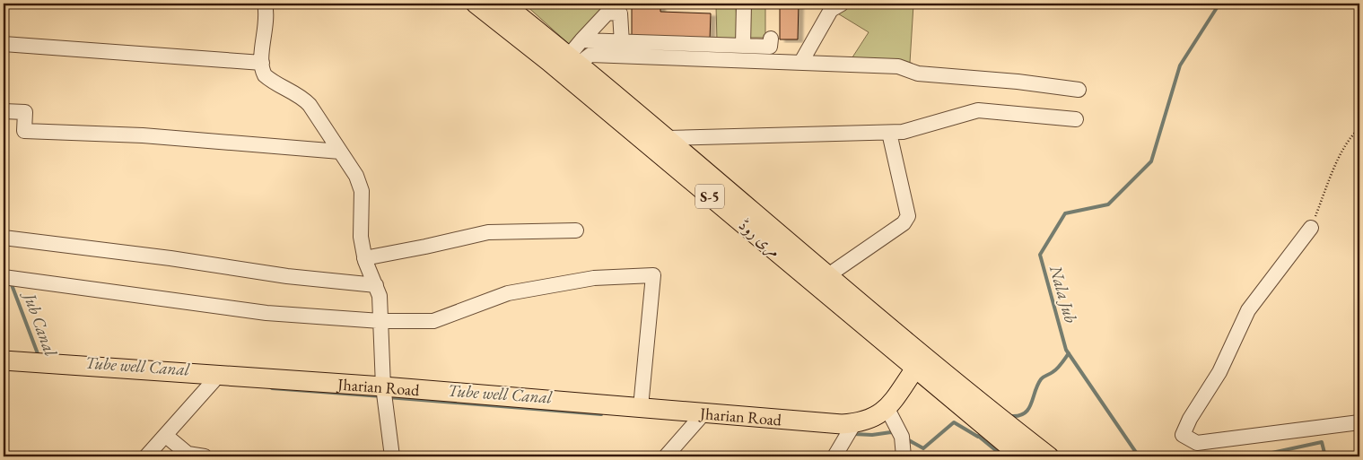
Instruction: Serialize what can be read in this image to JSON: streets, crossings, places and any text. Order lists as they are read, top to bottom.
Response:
{
  "streets": {
    "main road": ["S-5", "مری روڈ", "Jharian Road"]
  },
  "crossings": [
    ["مری روڈ", "Jharian Road"]
  ],
  "water": ["Nala Jub", "Jub Canal", "Tube well Canal"]
}
